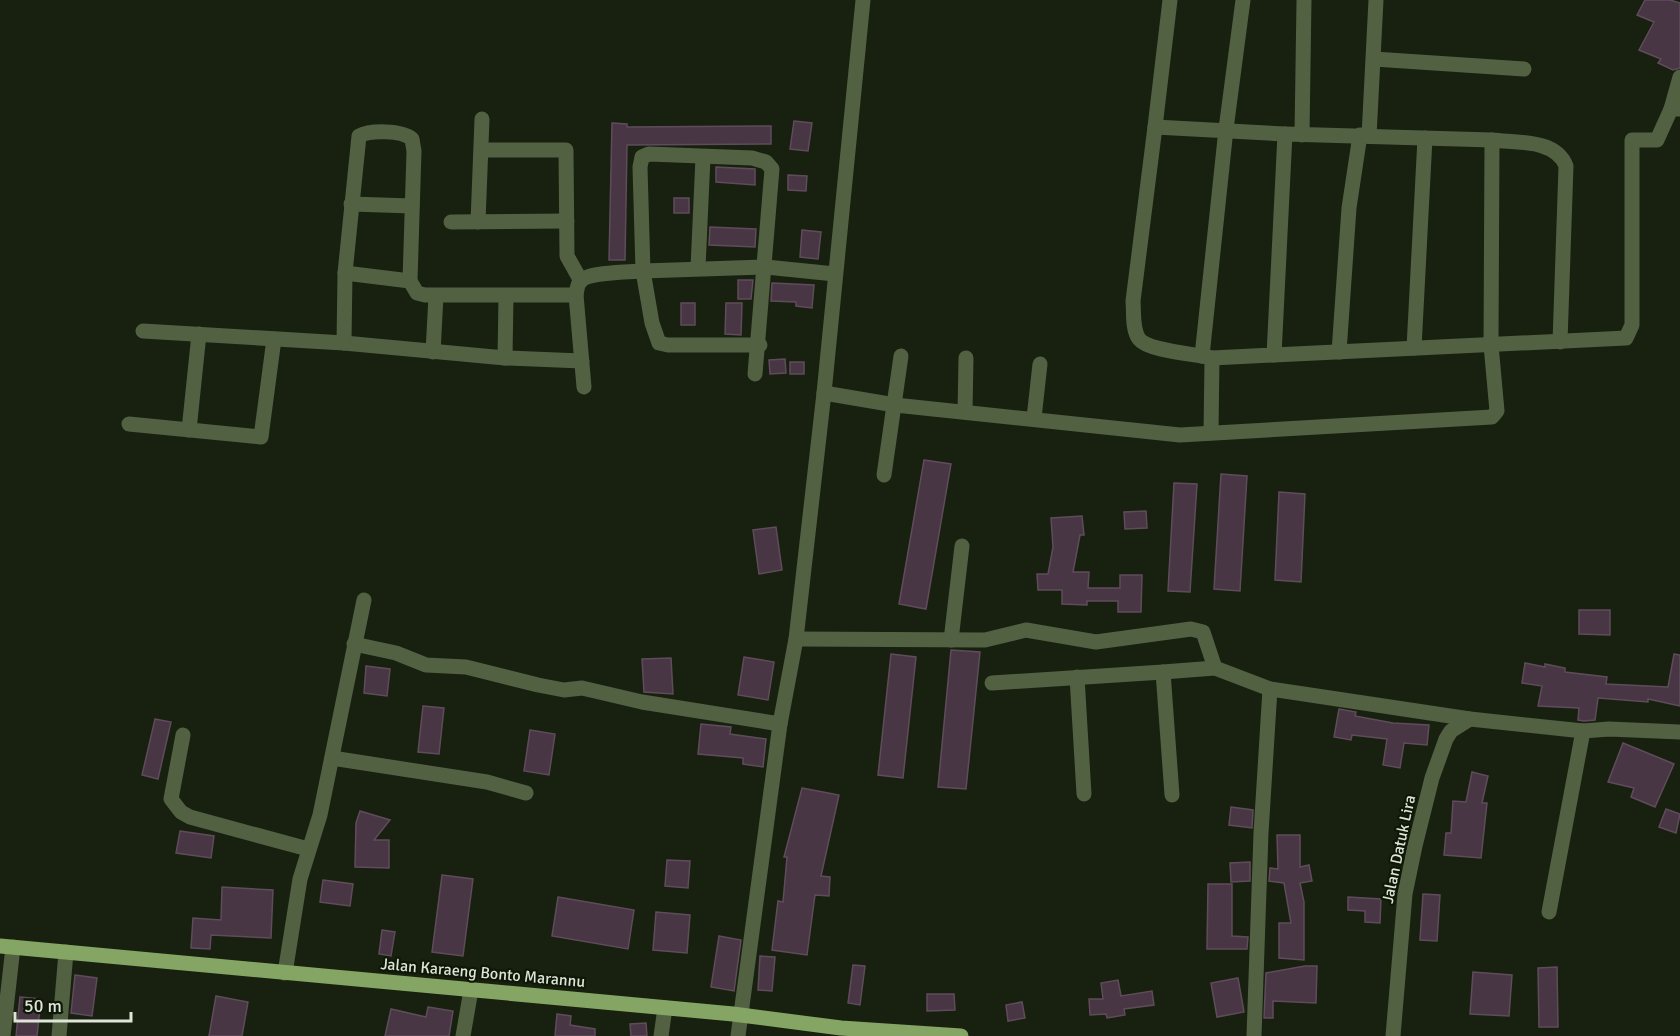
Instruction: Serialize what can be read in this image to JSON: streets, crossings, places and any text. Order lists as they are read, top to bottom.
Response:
{
  "streets": {
    "main road": ["Jalan Karaeng Bonto Marannu"],
    "street": ["Jalan Datuk Lira"]
  },
  "scale_bar": "50 m"
}
